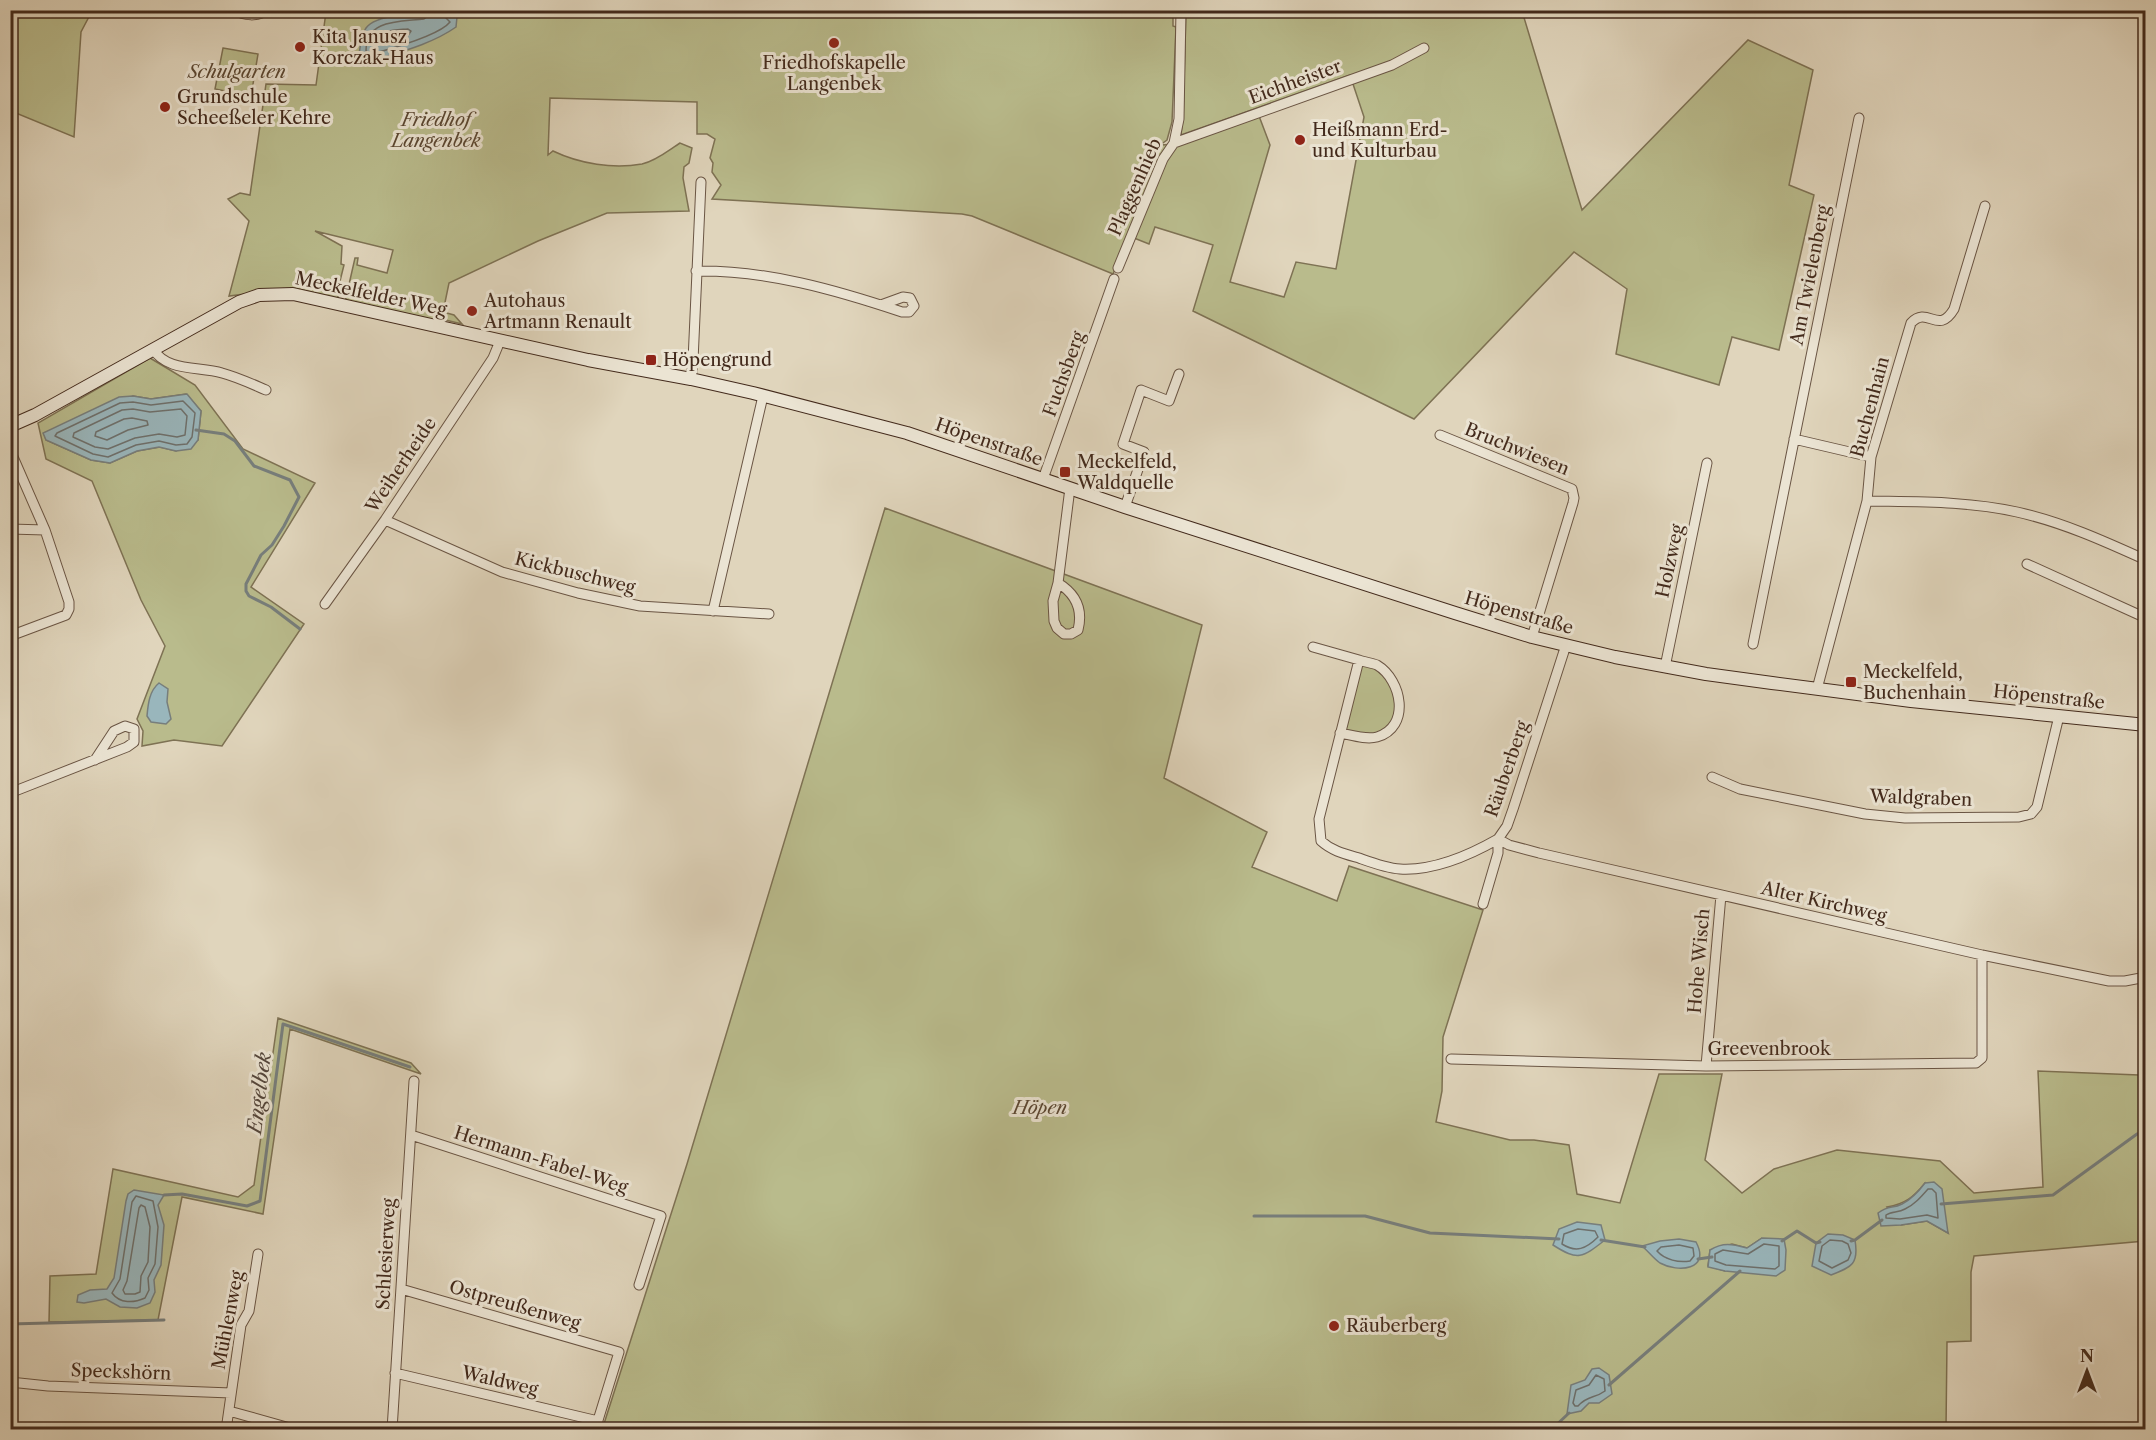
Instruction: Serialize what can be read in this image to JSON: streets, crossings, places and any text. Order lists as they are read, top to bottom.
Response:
{
  "streets": {
    "main road": ["Meckelfelder Weg", "Höpenstraße"],
    "street": [
      "Eichheister",
      "Plaggenhieb",
      "Am Twielenberg",
      "Fuchsberg",
      "Buchenhain",
      "Bruchwiesen",
      "Weiherheide",
      "Holzweg",
      "Kickbuschweg",
      "Räuberberg",
      "Waldgraben",
      "Alter Kirchweg",
      "Hohe Wisch",
      "Greevenbrook",
      "Hermann-Fabel-Weg",
      "Schlesierweg",
      "Ostpreußenweg",
      "Mühlenweg",
      "Speckshörn",
      "Waldweg"
    ]
  },
  "crossings": [
    ["Eichheister", "Plaggenhieb"],
    ["Meckelfelder Weg", "Höpenstraße"],
    ["Meckelfelder Weg", "Weiherheide"],
    ["Fuchsberg", "Höpenstraße"],
    ["Buchenhain", "Höpenstraße"],
    ["Höpenstraße", "Bruchwiesen"],
    ["Höpenstraße", "Holzweg"],
    ["Höpenstraße", "Räuberberg"],
    ["Höpenstraße", "Waldgraben"],
    ["Weiherheide", "Kickbuschweg"],
    ["Räuberberg", "Alter Kirchweg"],
    ["Alter Kirchweg", "Hohe Wisch"],
    ["Alter Kirchweg", "Greevenbrook"],
    ["Hohe Wisch", "Greevenbrook"],
    ["Hermann-Fabel-Weg", "Schlesierweg"],
    ["Schlesierweg", "Ostpreußenweg"],
    ["Schlesierweg", "Waldweg"],
    ["Ostpreußenweg", "Waldweg"],
    ["Mühlenweg", "Speckshörn"]
  ],
  "water": ["Engelbek"],
  "parks": ["Schulgarten", "Friedhof Langenbek", "Höpen"],
  "places": {
    "other": [
      "Friedhofskapelle Langenbek",
      "Kita Janusz Korczak-Haus",
      "Grundschule Scheeßeler Kehre",
      "Heißmann Erd- und Kulturbau",
      "Autohaus Artmann Renault",
      "Räuberberg"
    ],
    "transit": ["Höpengrund", "Meckelfeld, Waldquelle", "Meckelfeld, Buchenhain"]
  },
  "north": "top"
}
